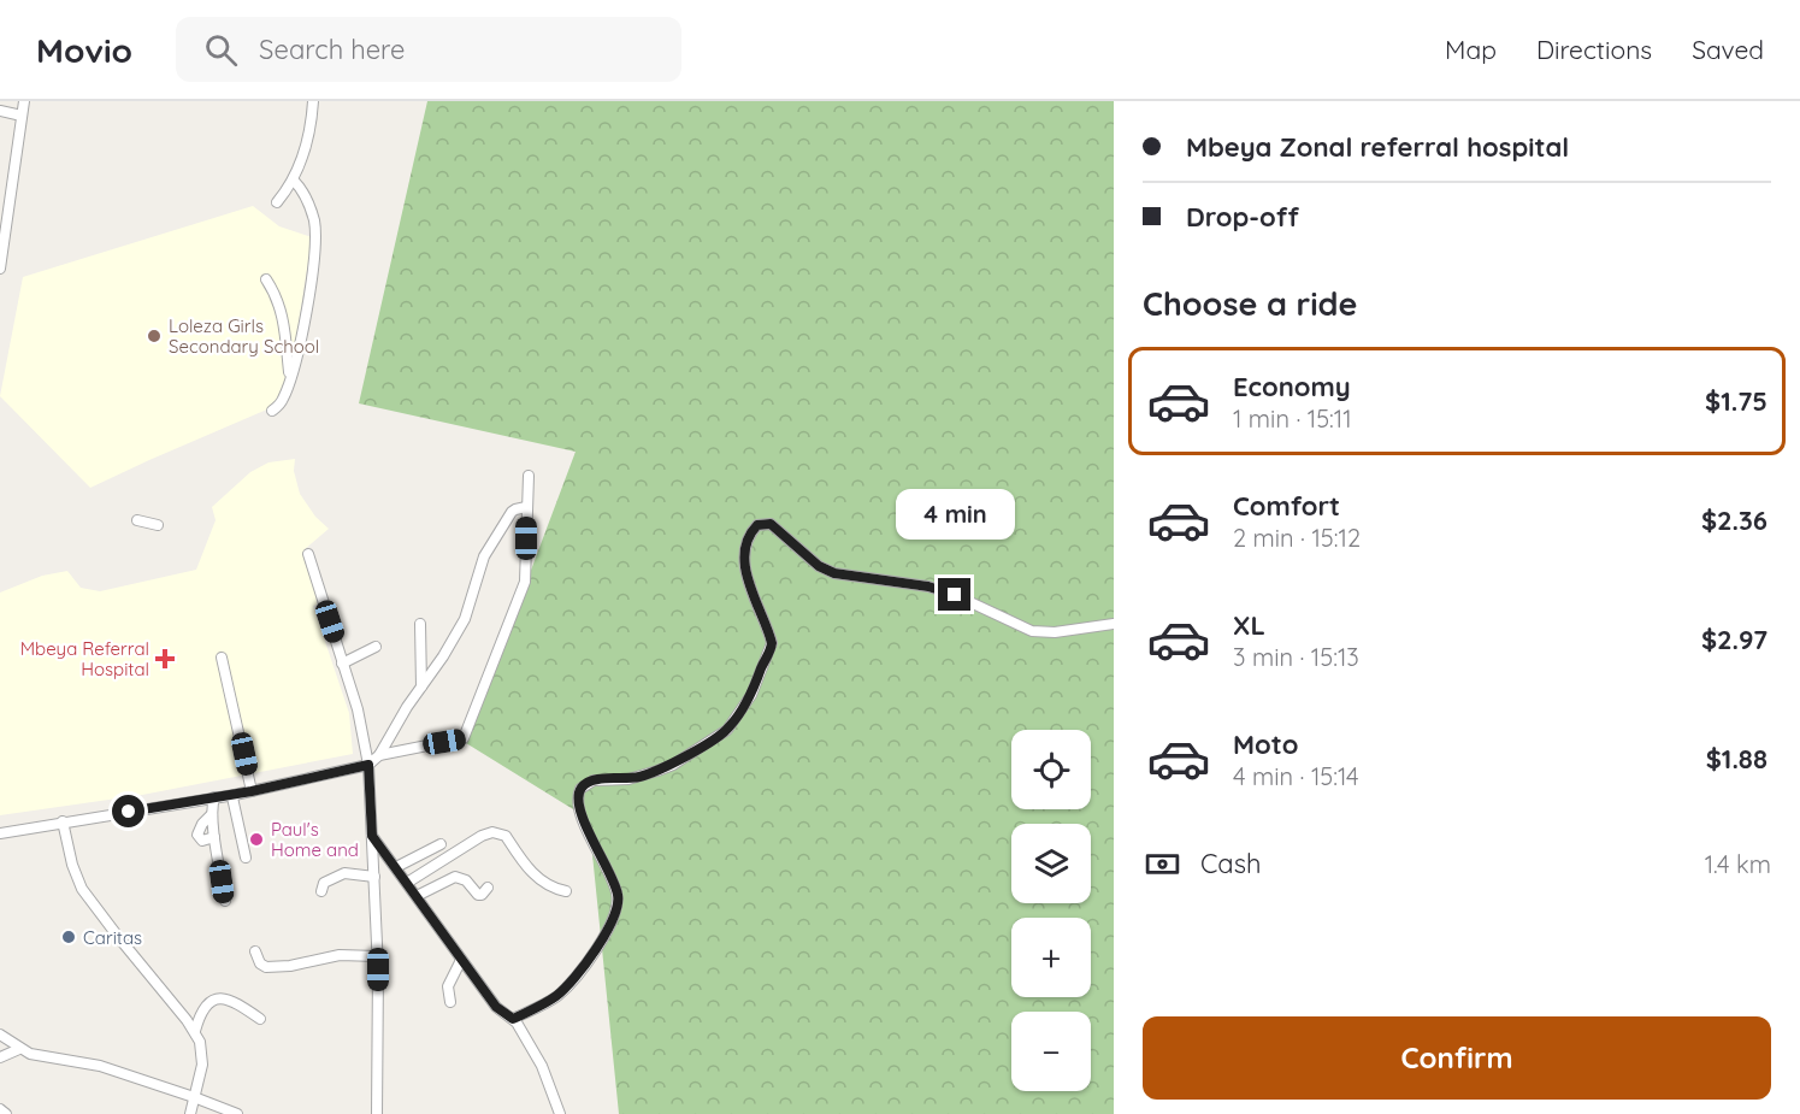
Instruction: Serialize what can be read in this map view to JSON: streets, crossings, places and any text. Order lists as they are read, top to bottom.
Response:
{
  "places": {
    "other": ["Loleza Girls Secondary School", "Paul's Home and", "Caritas"],
    "health": ["Mbeya Referral Hospital"]
  },
  "page": {
    "header": "Movio",
    "search": "Search here",
    "nav": ["Map", "Directions", "Saved"],
    "banner": ["Mbeya Zonal referral hospital", "Drop-off"],
    "heading": "Choose a ride",
    "list": [
      {
        "name": "Economy",
        "note": "1 min · 15:11",
        "value": "$1.75"
      },
      {
        "name": "Comfort",
        "note": "2 min · 15:12",
        "value": "$2.36"
      },
      {
        "name": "XL",
        "note": "3 min · 15:13",
        "value": "$2.97"
      },
      {
        "name": "Moto",
        "note": "4 min · 15:14",
        "value": "$1.88"
      }
    ],
    "bubble": "4 min",
    "map_buttons": ["+", "−"],
    "pay": ["Cash", "1.4 km"],
    "buttons": "Confirm"
  }
}
